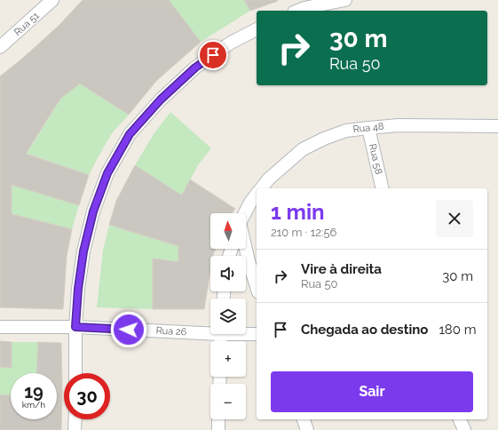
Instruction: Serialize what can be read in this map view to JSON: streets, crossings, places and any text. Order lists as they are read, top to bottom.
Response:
{
  "streets": {
    "street": [
      "Rua 51",
      "Rua 48",
      "Rua 58",
      "Rua 26"
    ]
  },
  "crossings": [
    ["Rua 48", "Rua 58"]
  ],
  "north": "top",
  "page": {
    "turn": ["30 m", "Rua 50"],
    "heading": ["1 min", "210 m · 12:56"],
    "map_buttons": ["+", "−"],
    "list": [
      {
        "name": "Vire à direita",
        "note": "Rua 50",
        "value": "30 m"
      },
      {
        "name": "Chegada ao destino",
        "value": "180 m"
      }
    ],
    "buttons": "Sair",
    "speed": "19 km/h",
    "limit": "30"
  }
}
